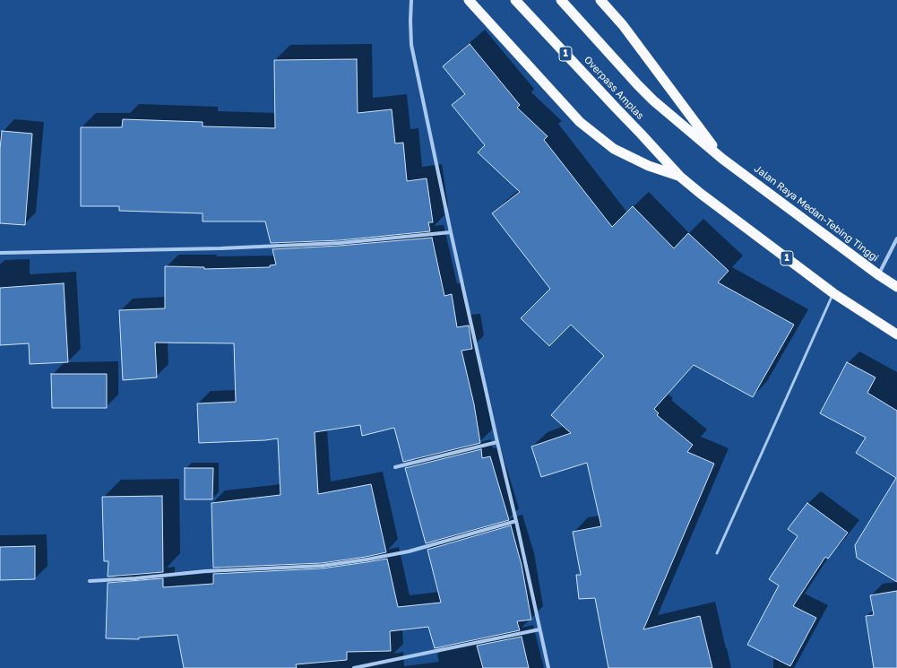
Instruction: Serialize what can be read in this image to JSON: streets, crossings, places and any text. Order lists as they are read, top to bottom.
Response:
{
  "streets": {
    "highway": ["1", "Overpass Amplas", "Jalan Raya Medan-Tebing Tinggi"]
  },
  "crossings": [
    ["1", "Overpass Amplas"],
    ["Overpass Amplas", "Jalan Raya Medan-Tebing Tinggi"]
  ]
}
